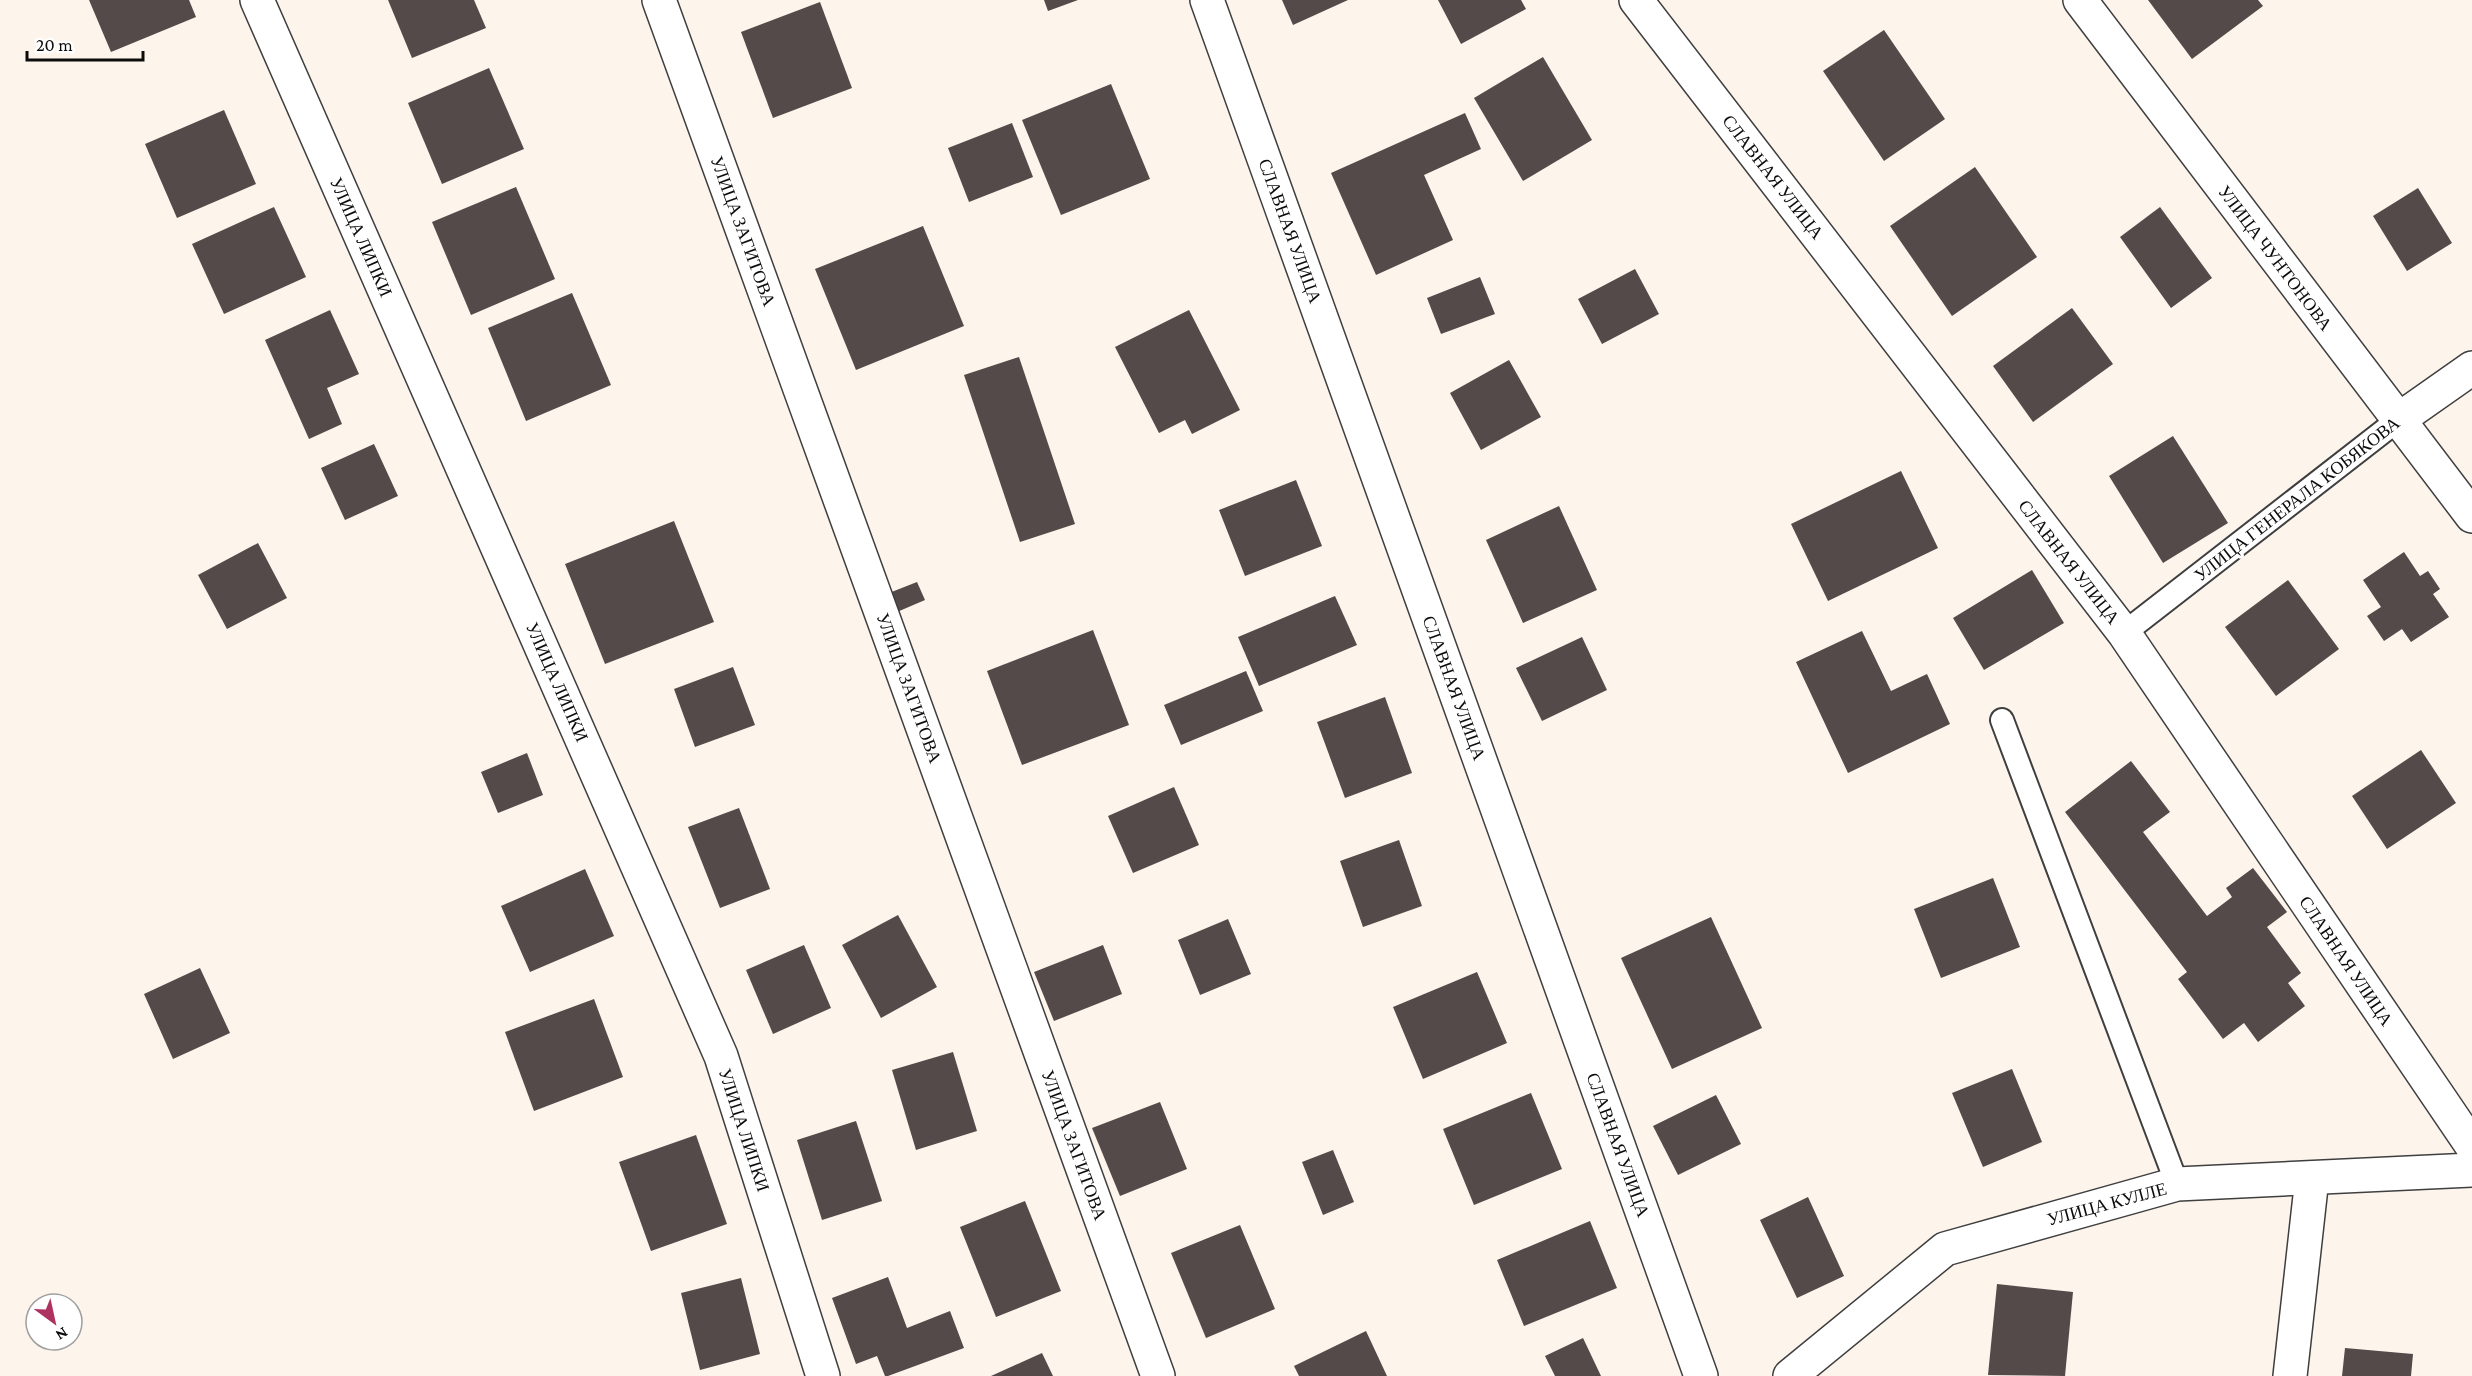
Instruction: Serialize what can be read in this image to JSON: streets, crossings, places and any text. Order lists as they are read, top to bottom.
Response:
{
  "streets": {
    "street": [
      "СЛАВНАЯ УЛИЦА",
      "УЛИЦА ЗАГИТОВА",
      "УЛИЦА ЛИПКИ",
      "УЛИЦА ЧУНТОНОВА",
      "УЛИЦА ГЕНЕРАЛА КОБЯКОВА",
      "УЛИЦА КУЛЛЕ"
    ]
  },
  "crossings": [
    ["СЛАВНАЯ УЛИЦА", "УЛИЦА ГЕНЕРАЛА КОБЯКОВА"],
    ["УЛИЦА ЧУНТОНОВА", "УЛИЦА ГЕНЕРАЛА КОБЯКОВА"]
  ],
  "scale_bar": "20 m",
  "north": "bottom right"
}
